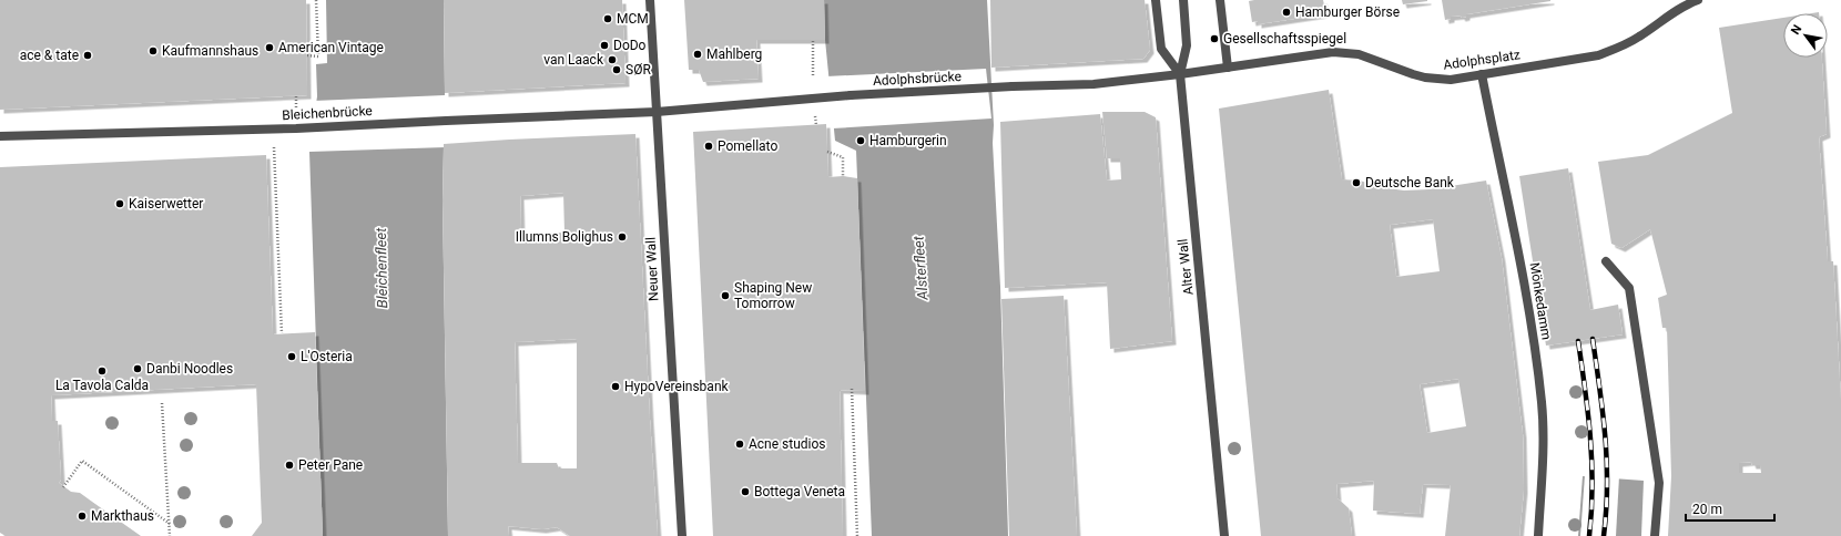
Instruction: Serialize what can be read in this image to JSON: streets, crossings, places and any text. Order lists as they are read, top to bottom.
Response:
{
  "streets": {
    "street": [
      "Adolphsplatz",
      "Adolphsbrücke",
      "Bleichenbrücke",
      "Alter Wall",
      "Neuer Wall",
      "Mönkedamm"
    ]
  },
  "crossings": [
    ["Adolphsplatz", "Adolphsbrücke"],
    ["Adolphsplatz", "Alter Wall"],
    ["Adolphsplatz", "Mönkedamm"],
    ["Adolphsbrücke", "Bleichenbrücke"],
    ["Adolphsbrücke", "Alter Wall"],
    ["Adolphsbrücke", "Neuer Wall"],
    ["Bleichenbrücke", "Neuer Wall"]
  ],
  "water": ["Bleichenfleet", "Alsterfleet"],
  "places": [
    "Hamburger Börse",
    "MCM",
    "Gesellschaftsspiegel",
    "DoDo",
    "American Vintage",
    "Kaufmannshaus",
    "Mahlberg",
    "ace & tate",
    "van Laack",
    "SØR",
    "Hamburgerin",
    "Pomellato",
    "Deutsche Bank",
    "Kaiserwetter",
    "Illumns Bolighus",
    "Shaping New Tomorrow",
    "L'Osteria",
    "Danbi Noodles",
    "La Tavola Calda",
    "HypoVereinsbank",
    "Acne studios",
    "Peter Pane",
    "Bottega Veneta",
    "Markthaus"
  ],
  "scale_bar": "20 m",
  "north": "top left"
}
